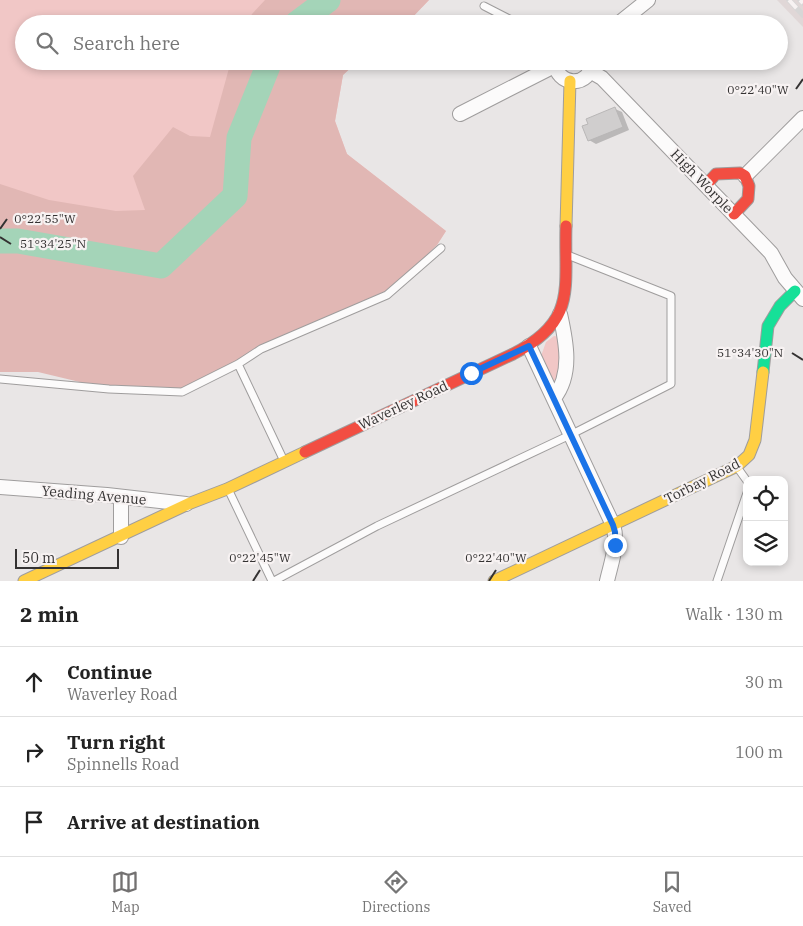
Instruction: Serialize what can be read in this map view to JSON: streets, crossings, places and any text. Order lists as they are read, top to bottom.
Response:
{
  "streets": {
    "street": [
      "High Worple",
      "Waverley Road",
      "Torbay Road",
      "Yeading Avenue"
    ]
  },
  "crossings": [
    ["High Worple", "Torbay Road"],
    ["Waverley Road", "Yeading Avenue"]
  ],
  "scale_bar": "50 m",
  "page": {
    "search": "Search here",
    "scale": "50 m",
    "heading": ["2 min", "Walk · 130 m"],
    "list": [
      ["Continue", "Waverley Road", "30 m"],
      ["Turn right", "Spinnells Road", "100 m"],
      "Arrive at destination"
    ],
    "nav": ["Map", "Directions", "Saved"]
  },
  "coordinates": [
    "0°22'40\"W",
    "0°22'55\"W",
    "51°34'25\"N",
    "51°34'30\"N",
    "0°22'45\"W"
  ]
}
